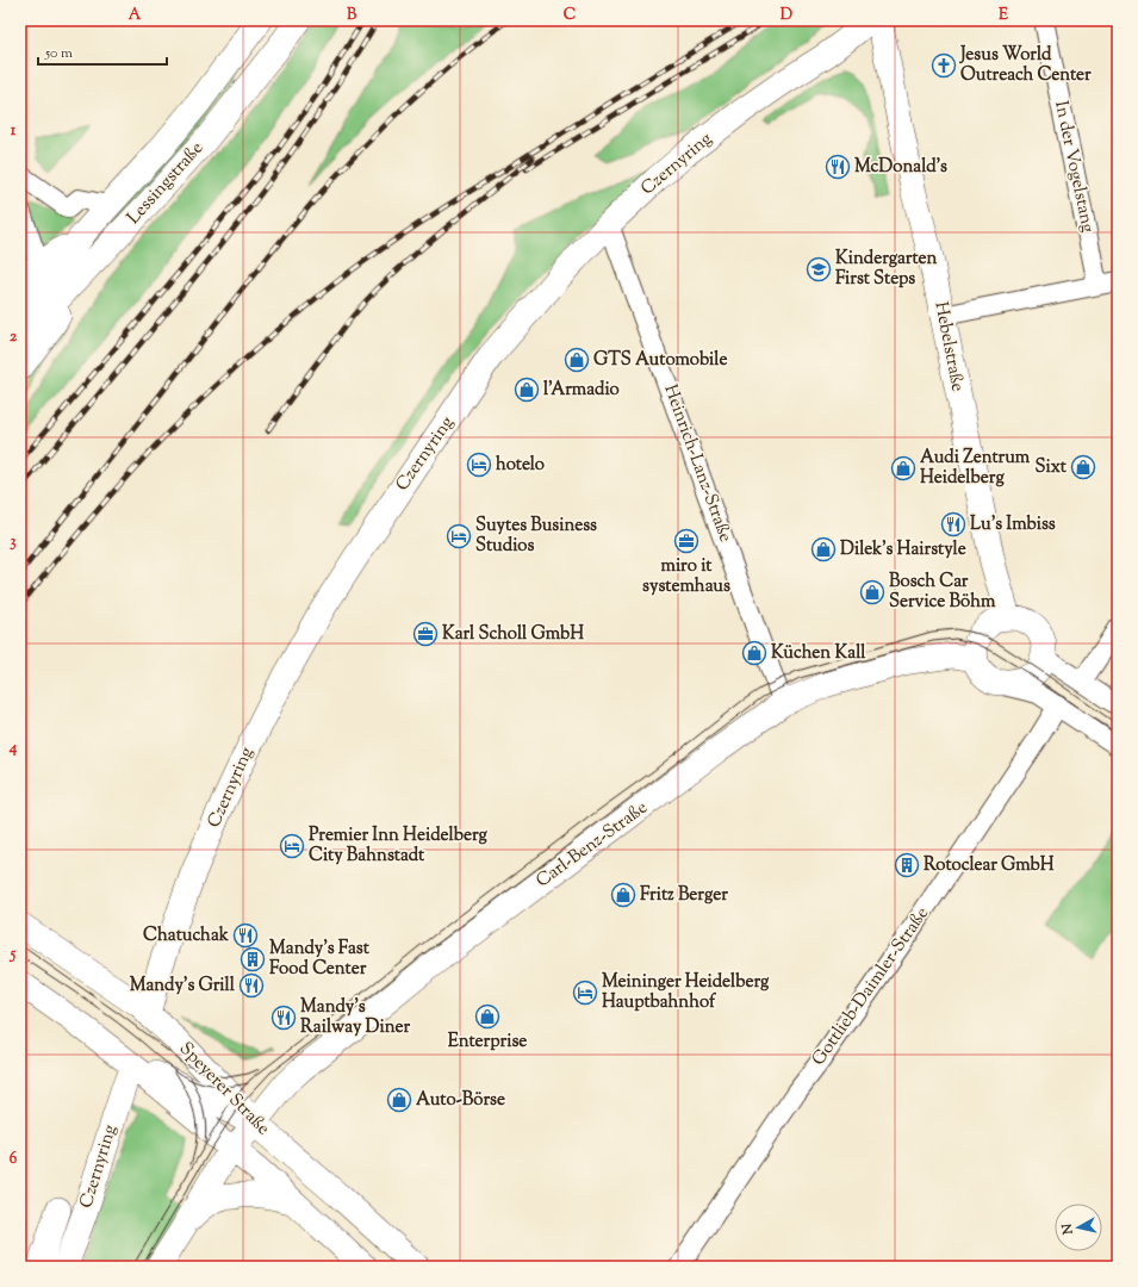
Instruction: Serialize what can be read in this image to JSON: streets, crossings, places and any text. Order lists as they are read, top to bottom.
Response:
{
  "streets": {
    "main road": [
      "Czernyring",
      "Lessingstraße",
      "Hebelstraße",
      "Carl-Benz-Straße",
      "Speyerer Straße"
    ],
    "street": ["In der Vogelstang", "Heinrich-Lanz-Straße", "Gottlieb-Daimler-Straße"]
  },
  "crossings": [
    ["Czernyring", "Heinrich-Lanz-Straße"],
    ["Czernyring", "Speyerer Straße"],
    ["Hebelstraße", "Carl-Benz-Straße"],
    ["Heinrich-Lanz-Straße", "Carl-Benz-Straße"],
    ["Carl-Benz-Straße", "Speyerer Straße"]
  ],
  "places": {
    "church": ["Jesus World Outreach Center"],
    "restaurant": [
      "McDonald's",
      "Lu's Imbiss",
      "Chatuchak",
      "Mandy's Grill",
      "Mandy's Railway Diner"
    ],
    "school or university": ["Kindergarten First Steps"],
    "shop": [
      "GTS Automobile",
      "l'Armadio",
      "Sixt",
      "Audi Zentrum Heidelberg",
      "Dilek's Hairstyle",
      "Bosch Car Service Böhm",
      "Küchen Kall",
      "Fritz Berger",
      "Enterprise",
      "Auto-Börse"
    ],
    "hotel": [
      "hotelo",
      "Suytes Business Studios",
      "Premier Inn Heidelberg City Bahnstadt",
      "Meininger Heidelberg Hauptbahnhof"
    ],
    "office": ["miro it systemhaus", "Karl Scholl GmbH"],
    "building": ["Rotoclear GmbH", "Mandy's Fast Food Center"]
  },
  "scale_bar": "50 m",
  "north": "left",
  "grid": {
    "columns": [
      "A",
      "B",
      "C",
      "D",
      "E"
    ],
    "rows": [
      "1",
      "2",
      "3",
      "4",
      "5",
      "6"
    ]
  }
}
